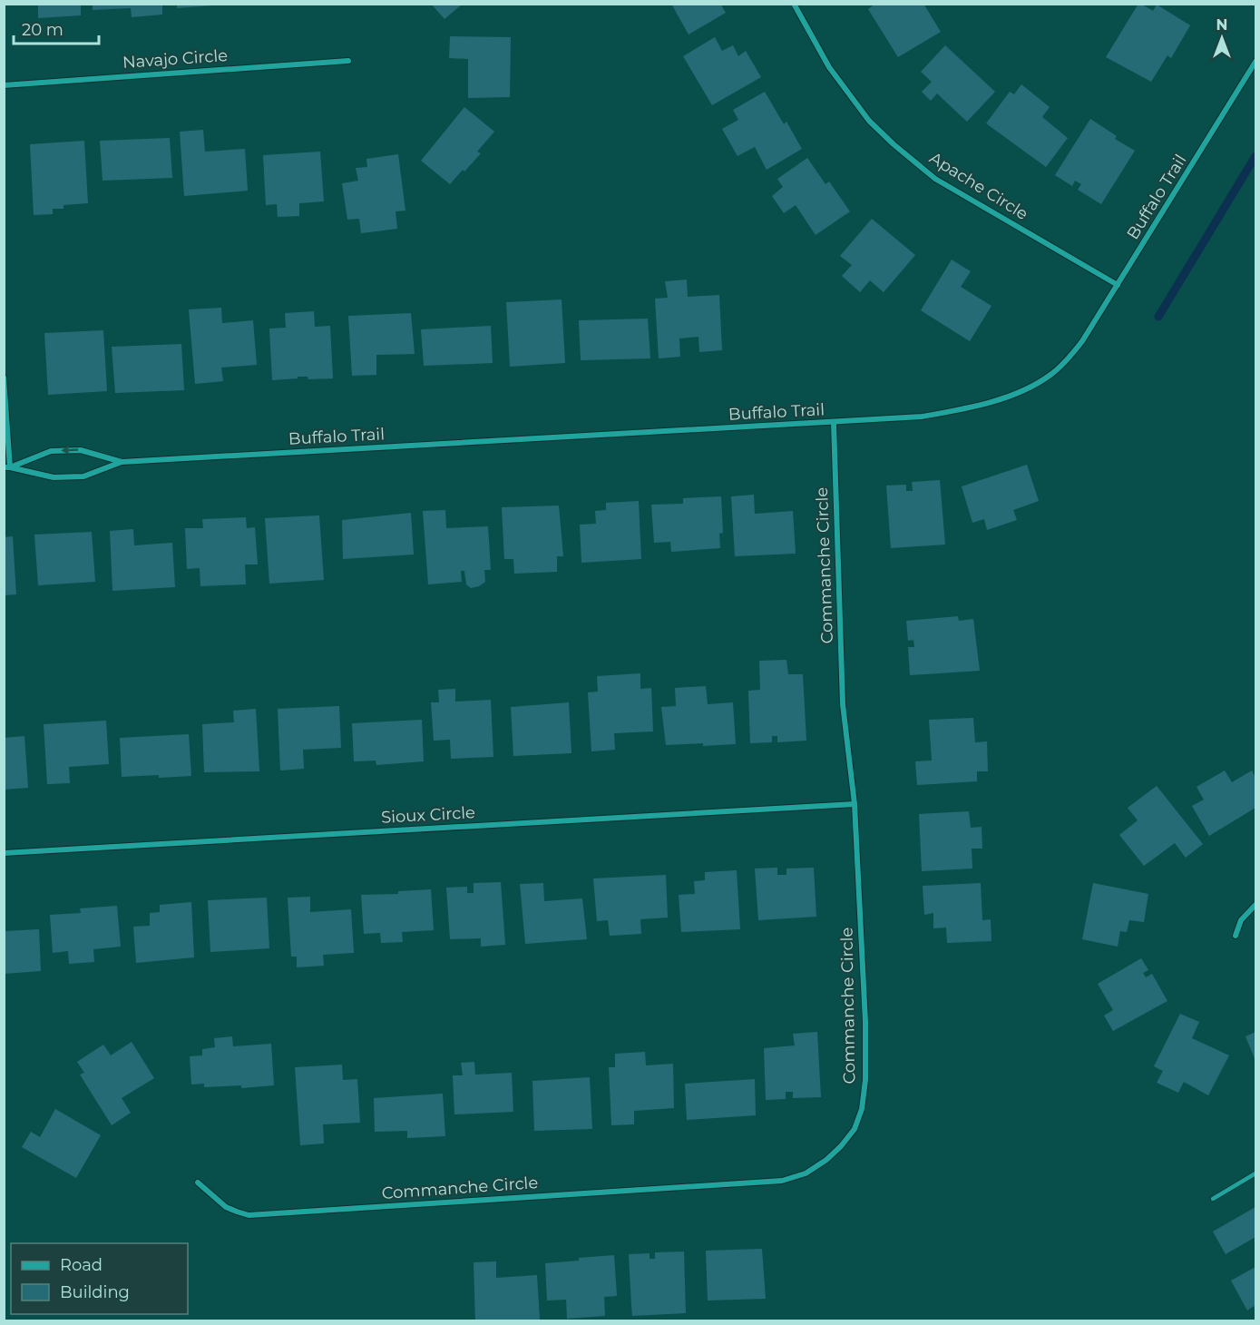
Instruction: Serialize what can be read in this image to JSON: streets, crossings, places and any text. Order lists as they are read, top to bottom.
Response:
{
  "streets": {
    "street": [
      "Navajo Circle",
      "Apache Circle",
      "Buffalo Trail",
      "Commanche Circle",
      "Sioux Circle"
    ]
  },
  "crossings": [
    ["Apache Circle", "Buffalo Trail"],
    ["Buffalo Trail", "Commanche Circle"],
    ["Commanche Circle", "Sioux Circle"]
  ],
  "legend": ["Road", "Building"],
  "scale_bar": "20 m",
  "north": "top"
}
